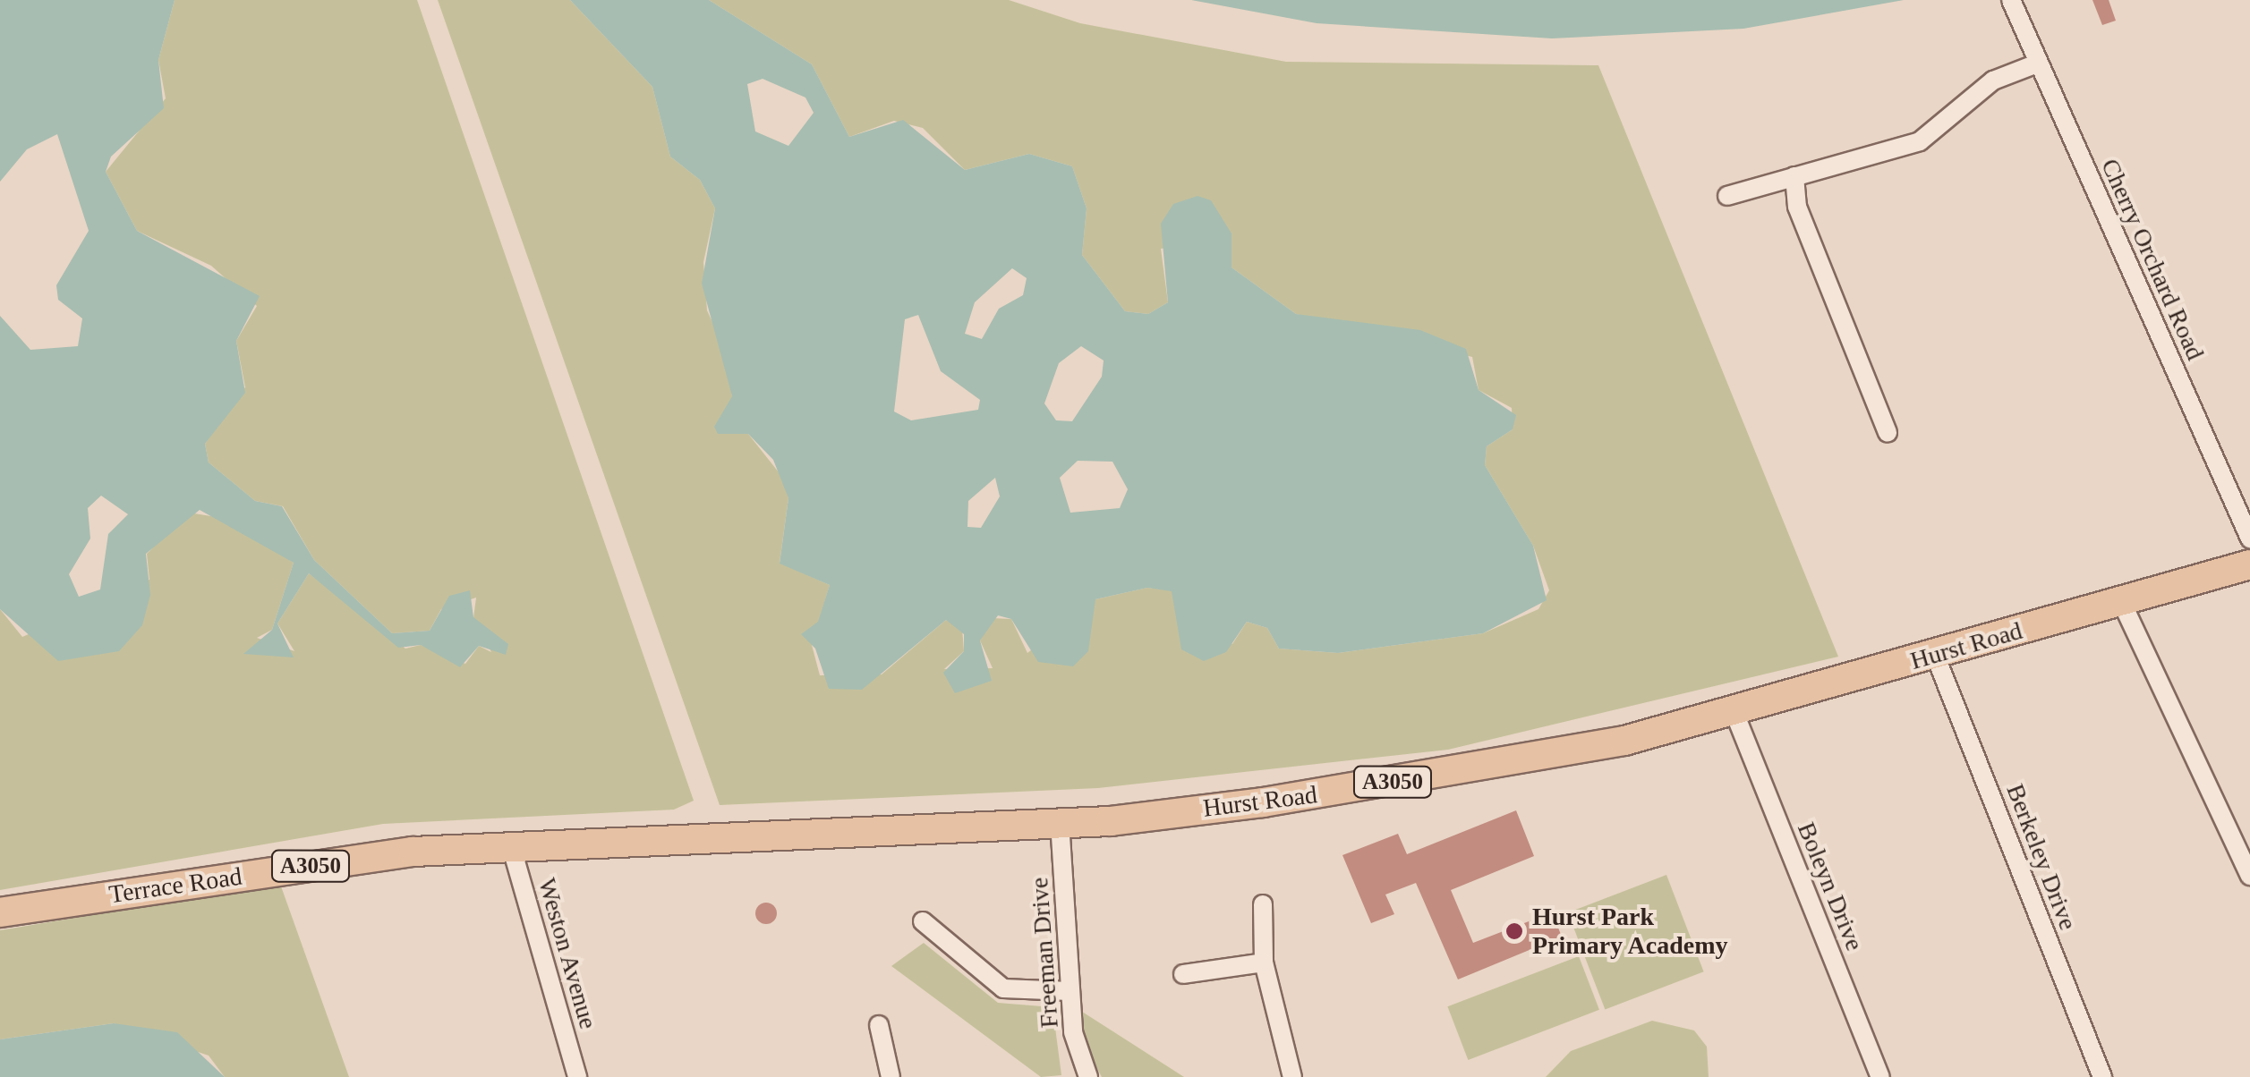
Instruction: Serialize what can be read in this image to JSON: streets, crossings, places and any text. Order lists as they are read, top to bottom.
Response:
{
  "streets": {
    "main road": ["Hurst Road", "A3050", "Terrace Road"],
    "street": [
      "Cherry Orchard Road",
      "Berkeley Drive",
      "Boleyn Drive",
      "Freeman Drive",
      "Weston Avenue"
    ]
  },
  "crossings": [
    ["Hurst Road", "Berkeley Drive"],
    ["Hurst Road", "Terrace Road"],
    ["Hurst Road", "Boleyn Drive"],
    ["Hurst Road", "Freeman Drive"],
    ["Hurst Road", "Weston Avenue"],
    ["Terrace Road", "Weston Avenue"]
  ],
  "places": ["Hurst Park Primary Academy"]
}
